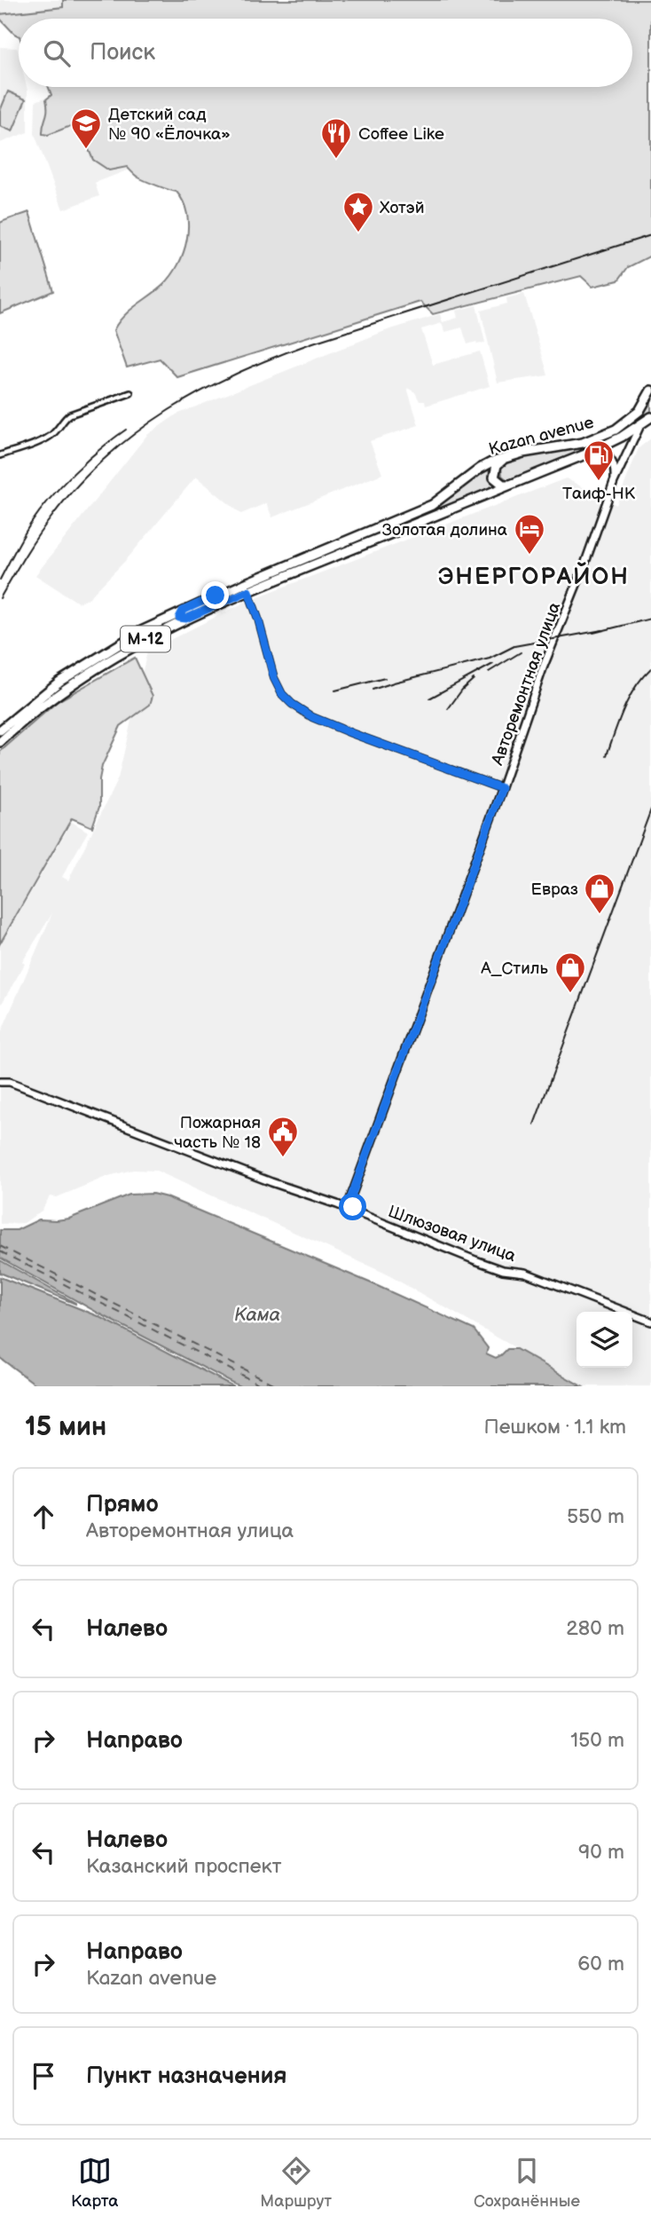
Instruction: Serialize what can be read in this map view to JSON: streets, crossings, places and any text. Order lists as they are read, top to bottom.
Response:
{
  "streets": {
    "main road": ["Kazan avenue", "М-12"],
    "street": ["Авторемонтная улица", "Шлюзовая улица"]
  },
  "crossings": [
    ["Kazan avenue", "М-12"],
    ["Kazan avenue", "Авторемонтная улица"]
  ],
  "districts": ["ЭНЕРГОРАЙОН"],
  "water": ["Кама"],
  "places": {
    "school or university": ["Детский сад № 90 «Ёлочка»"],
    "restaurant": ["Coffee Like"],
    "place": ["Хотэй"],
    "fuel station": ["Таиф-НК"],
    "hotel": ["Золотая долина"],
    "shop": ["Евраз", "А_Стиль"],
    "public building": ["Пожарная часть № 18"]
  },
  "page": {
    "search": "Поиск",
    "heading": ["15 мин", "Пешком · 1.1 km"],
    "list": [
      ["Прямо", "Авторемонтная улица", "550 m"],
      ["Налево", "280 m"],
      ["Направо", "150 m"],
      ["Налево", "Казанский проспект", "90 m"],
      ["Направо", "Kazan avenue", "60 m"],
      "Пункт назначения"
    ],
    "nav": ["Карта", "Маршрут", "Сохранённые"]
  }
}
